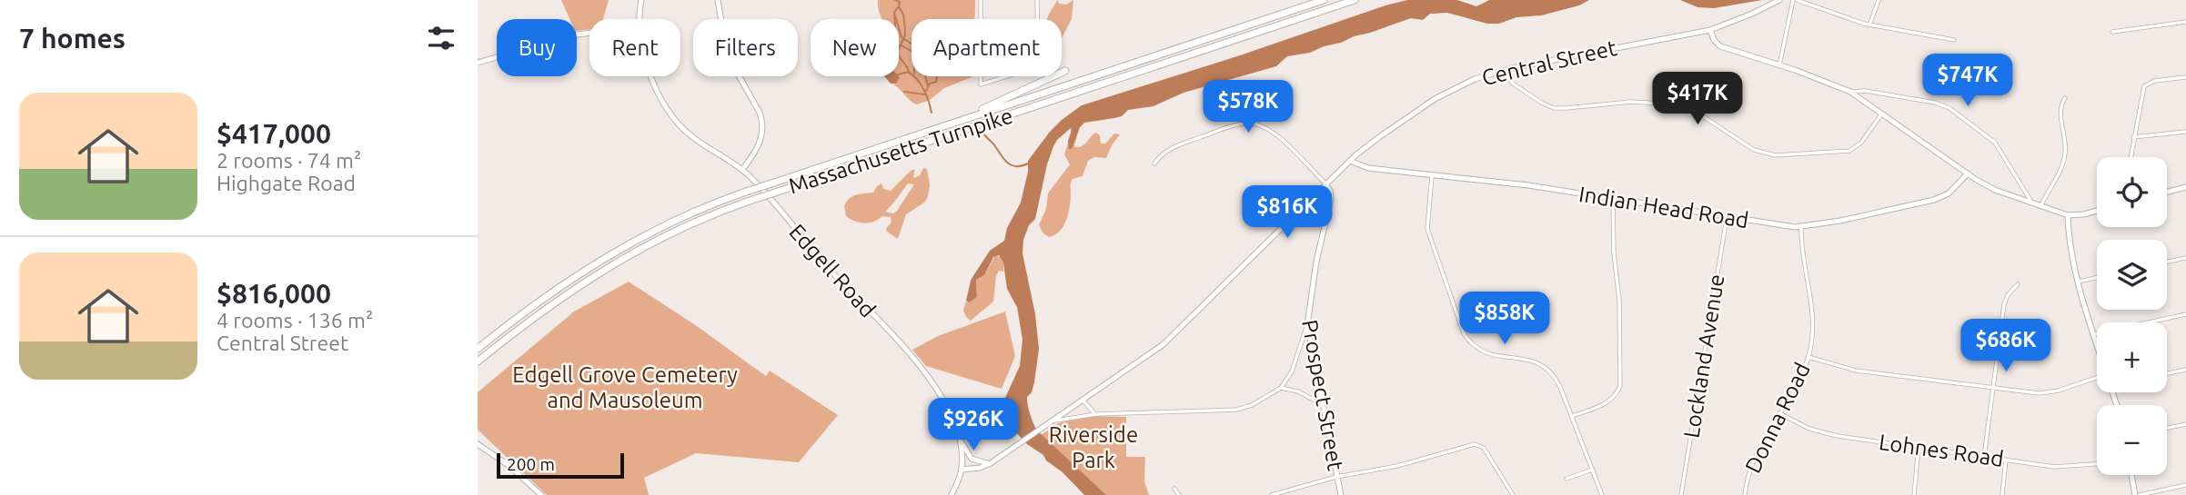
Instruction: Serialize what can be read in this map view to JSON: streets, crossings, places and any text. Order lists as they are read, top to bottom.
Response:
{
  "streets": {
    "highway": ["Massachusetts Turnpike"],
    "street": [
      "Central Street",
      "Indian Head Road",
      "Edgell Road",
      "Lockland Avenue",
      "Prospect Street",
      "Donna Road",
      "Lohnes Road"
    ]
  },
  "crossings": [
    ["Central Street", "Indian Head Road"],
    ["Central Street", "Prospect Street"],
    ["Indian Head Road", "Lockland Avenue"],
    ["Indian Head Road", "Donna Road"],
    ["Donna Road", "Lohnes Road"]
  ],
  "parks": ["Edgell Grove Cemetery and Mausoleum", "Riverside Park"],
  "scale_bar": "200 m",
  "page": {
    "heading": "7 homes",
    "chip": [
      "Buy",
      "Rent",
      "Filters",
      "New",
      "Apartment"
    ],
    "price": [
      "$747K",
      "$417K",
      "$578K",
      "$816K",
      "$858K",
      "$686K",
      "$926K"
    ],
    "list": [
      {
        "name": "$417,000",
        "note": "2 rooms · 74 m² · Highgate Road"
      },
      {
        "name": "$816,000",
        "note": "4 rooms · 136 m² · Central Street"
      }
    ],
    "map_buttons": ["+", "−"],
    "scale": "200 m"
  }
}
